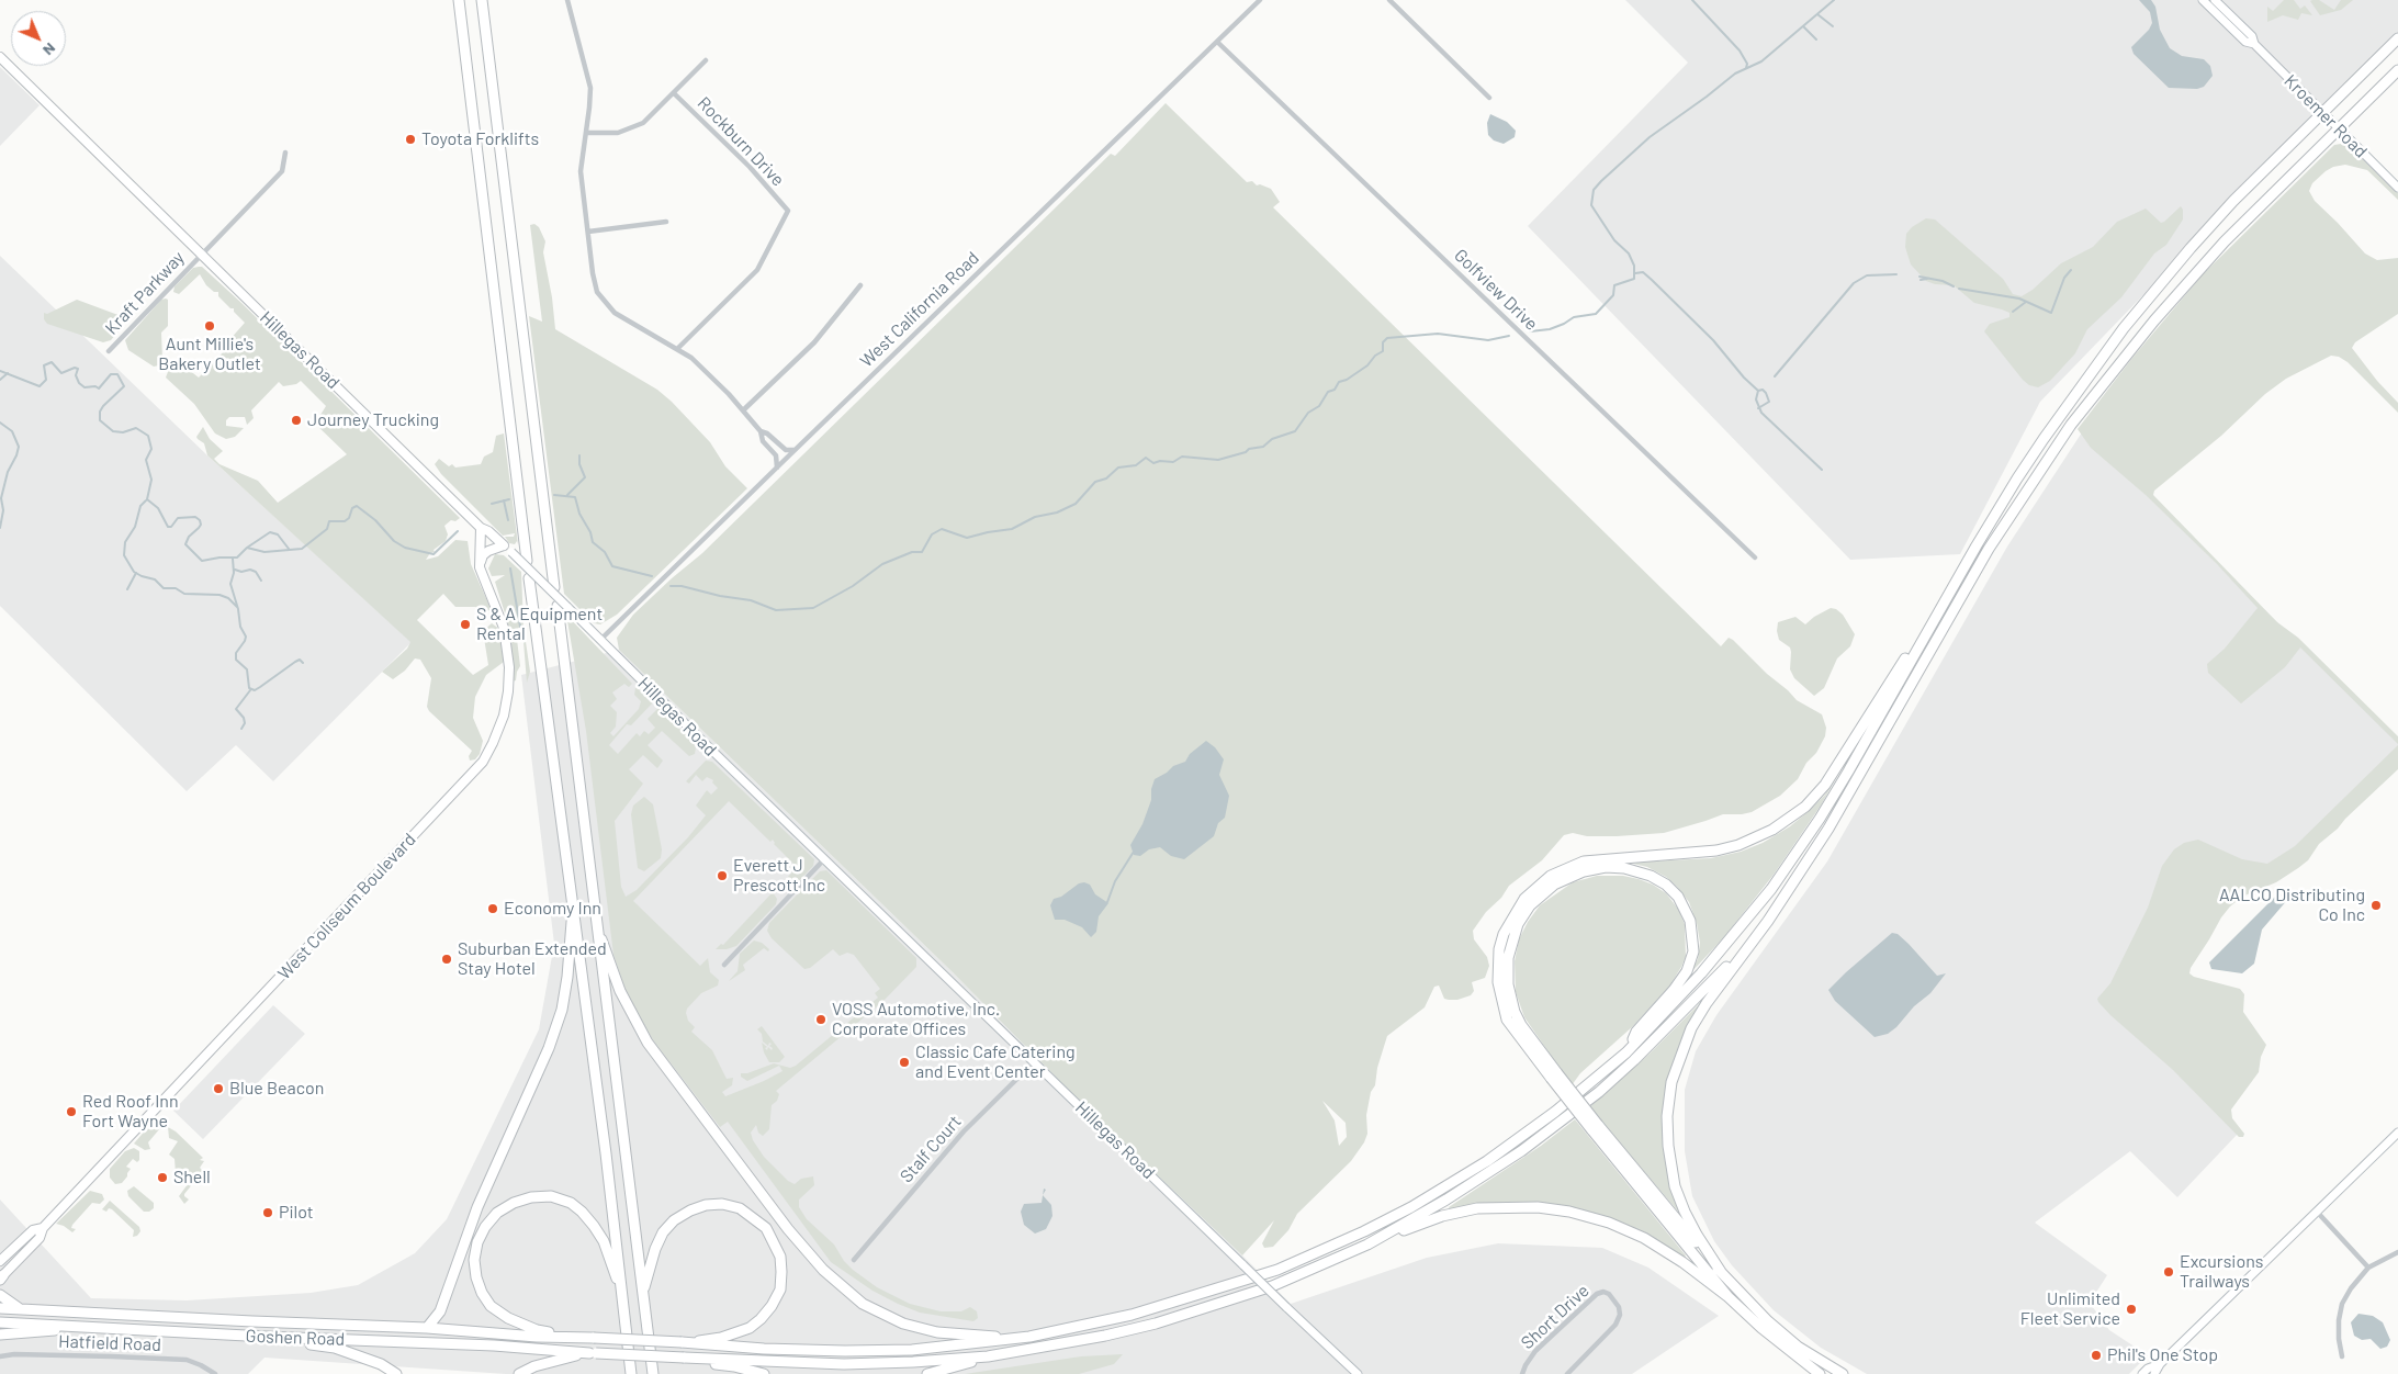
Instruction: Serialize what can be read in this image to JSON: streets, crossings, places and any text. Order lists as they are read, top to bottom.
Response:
{
  "streets": {
    "highway": ["Goshen Road"],
    "main road": ["Kroemer Road", "Hillegas Road", "West Coliseum Boulevard"],
    "street": [
      "Rockburn Drive",
      "Golfview Drive",
      "Kraft Parkway",
      "West California Road",
      "Stalf Court",
      "Short Drive",
      "Hatfield Road"
    ]
  },
  "crossings": [
    ["Golfview Drive", "West California Road"],
    ["Kraft Parkway", "Hillegas Road"],
    ["West California Road", "Hillegas Road"],
    ["Hillegas Road", "West Coliseum Boulevard"],
    ["Hillegas Road", "Stalf Court"]
  ],
  "places": [
    "Toyota Forklifts",
    "Aunt Millie's Bakery Outlet",
    "Journey Trucking",
    "S & A Equipment Rental",
    "Everett J Prescott Inc",
    "AALCO Distributing Co Inc",
    "Economy Inn",
    "Suburban Extended Stay Hotel",
    "VOSS Automotive, Inc. Corporate Offices",
    "Classic Cafe Catering and Event Center",
    "Blue Beacon",
    "Red Roof Inn Fort Wayne",
    "Shell",
    "Pilot",
    "Excursions Trailways",
    "Unlimited Fleet Service",
    "Phil's One Stop"
  ],
  "north": "bottom right"
}
